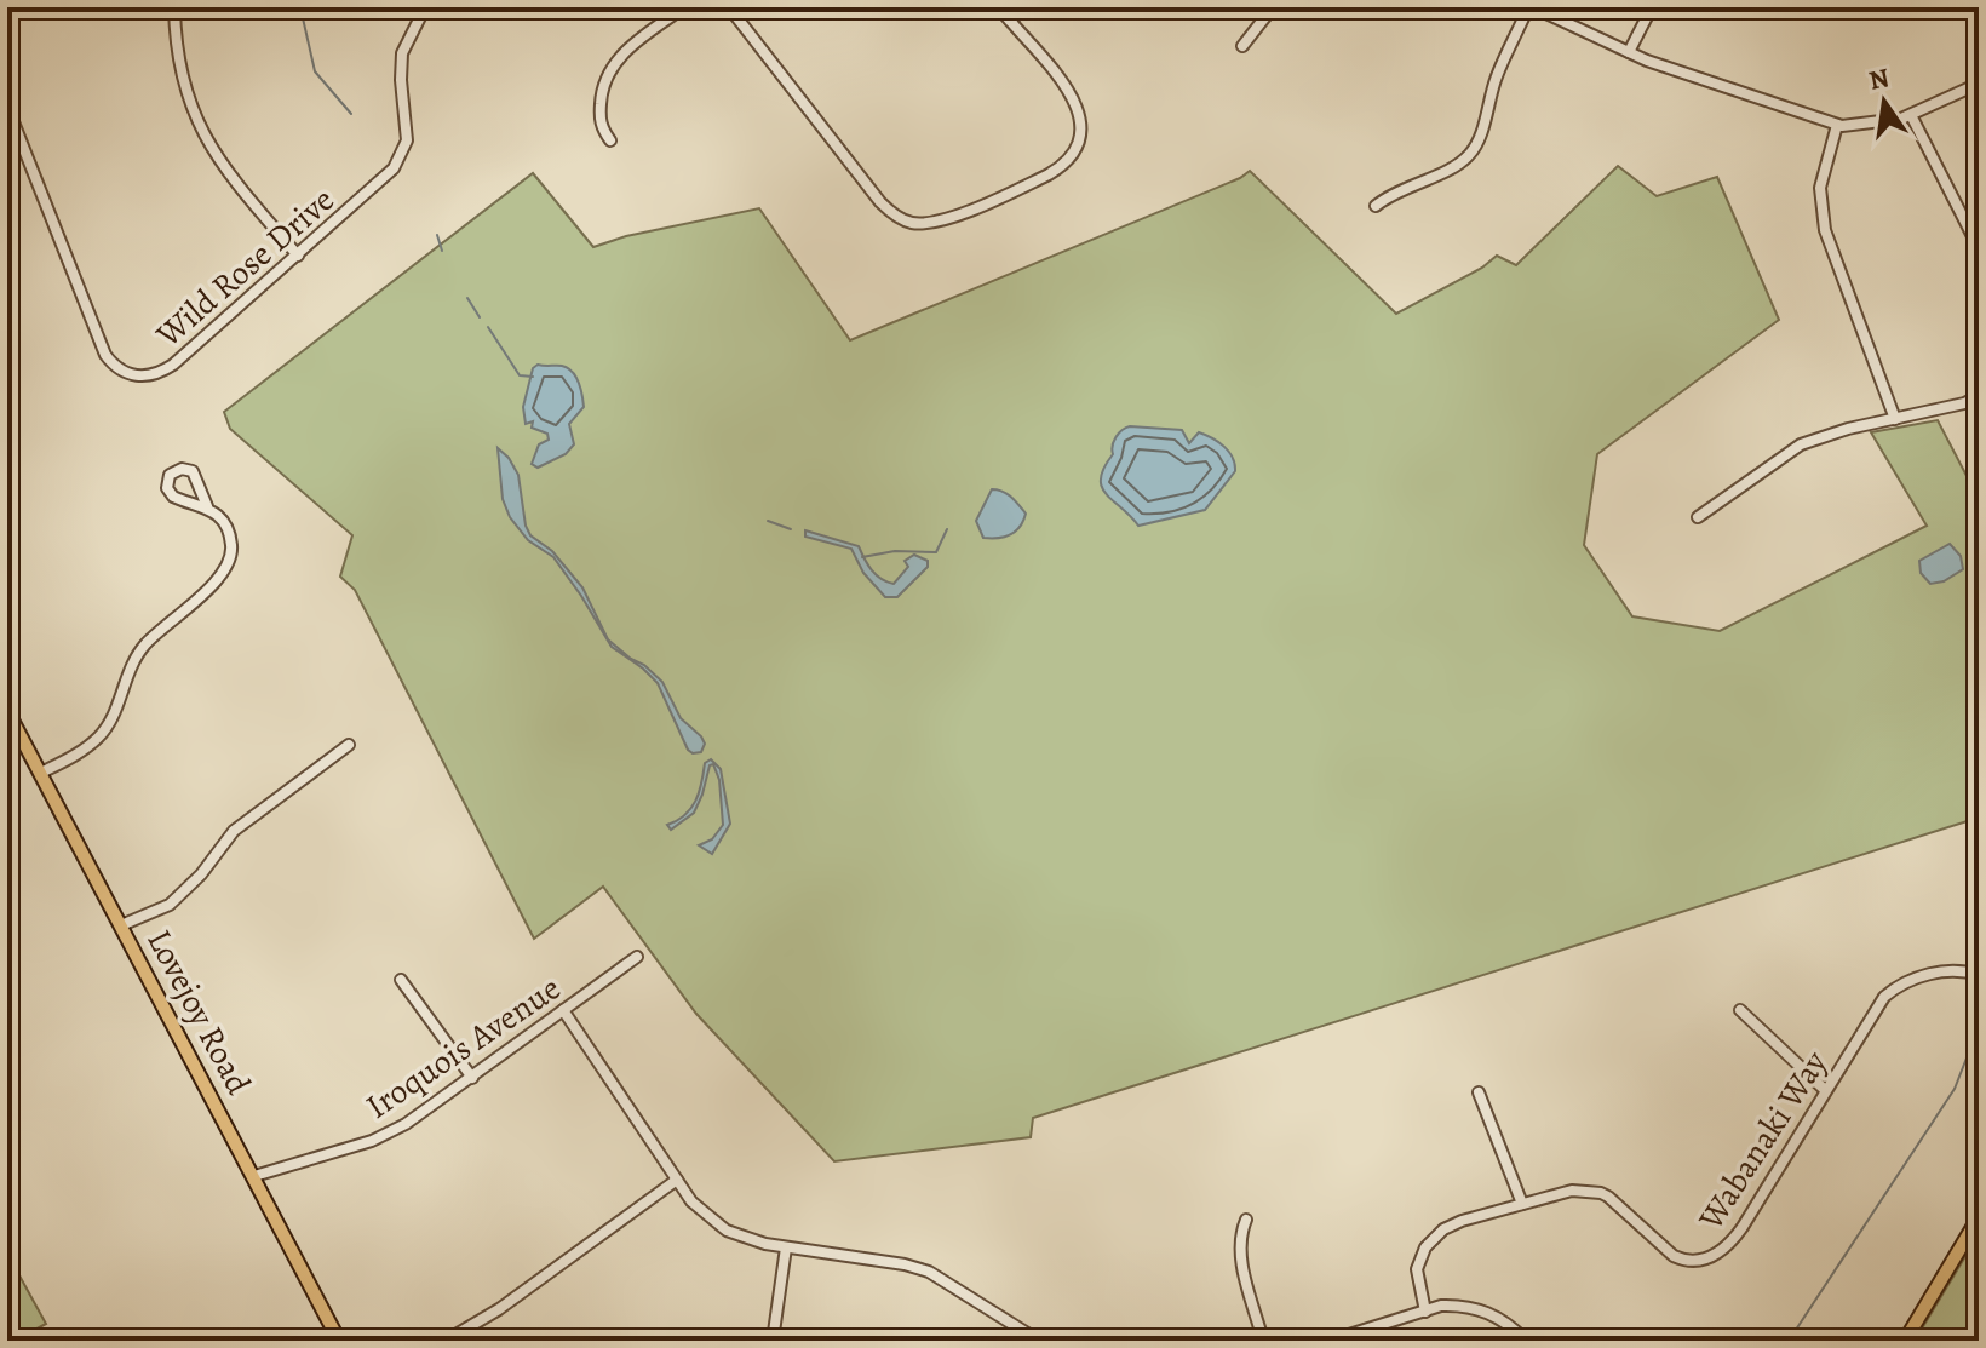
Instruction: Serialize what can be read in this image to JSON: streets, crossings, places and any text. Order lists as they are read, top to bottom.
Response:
{
  "streets": {
    "main road": ["Lovejoy Road"],
    "street": ["Wild Rose Drive", "Iroquois Avenue", "Wabanaki Way"]
  },
  "crossings": [
    ["Lovejoy Road", "Iroquois Avenue"]
  ],
  "north": "top"
}
